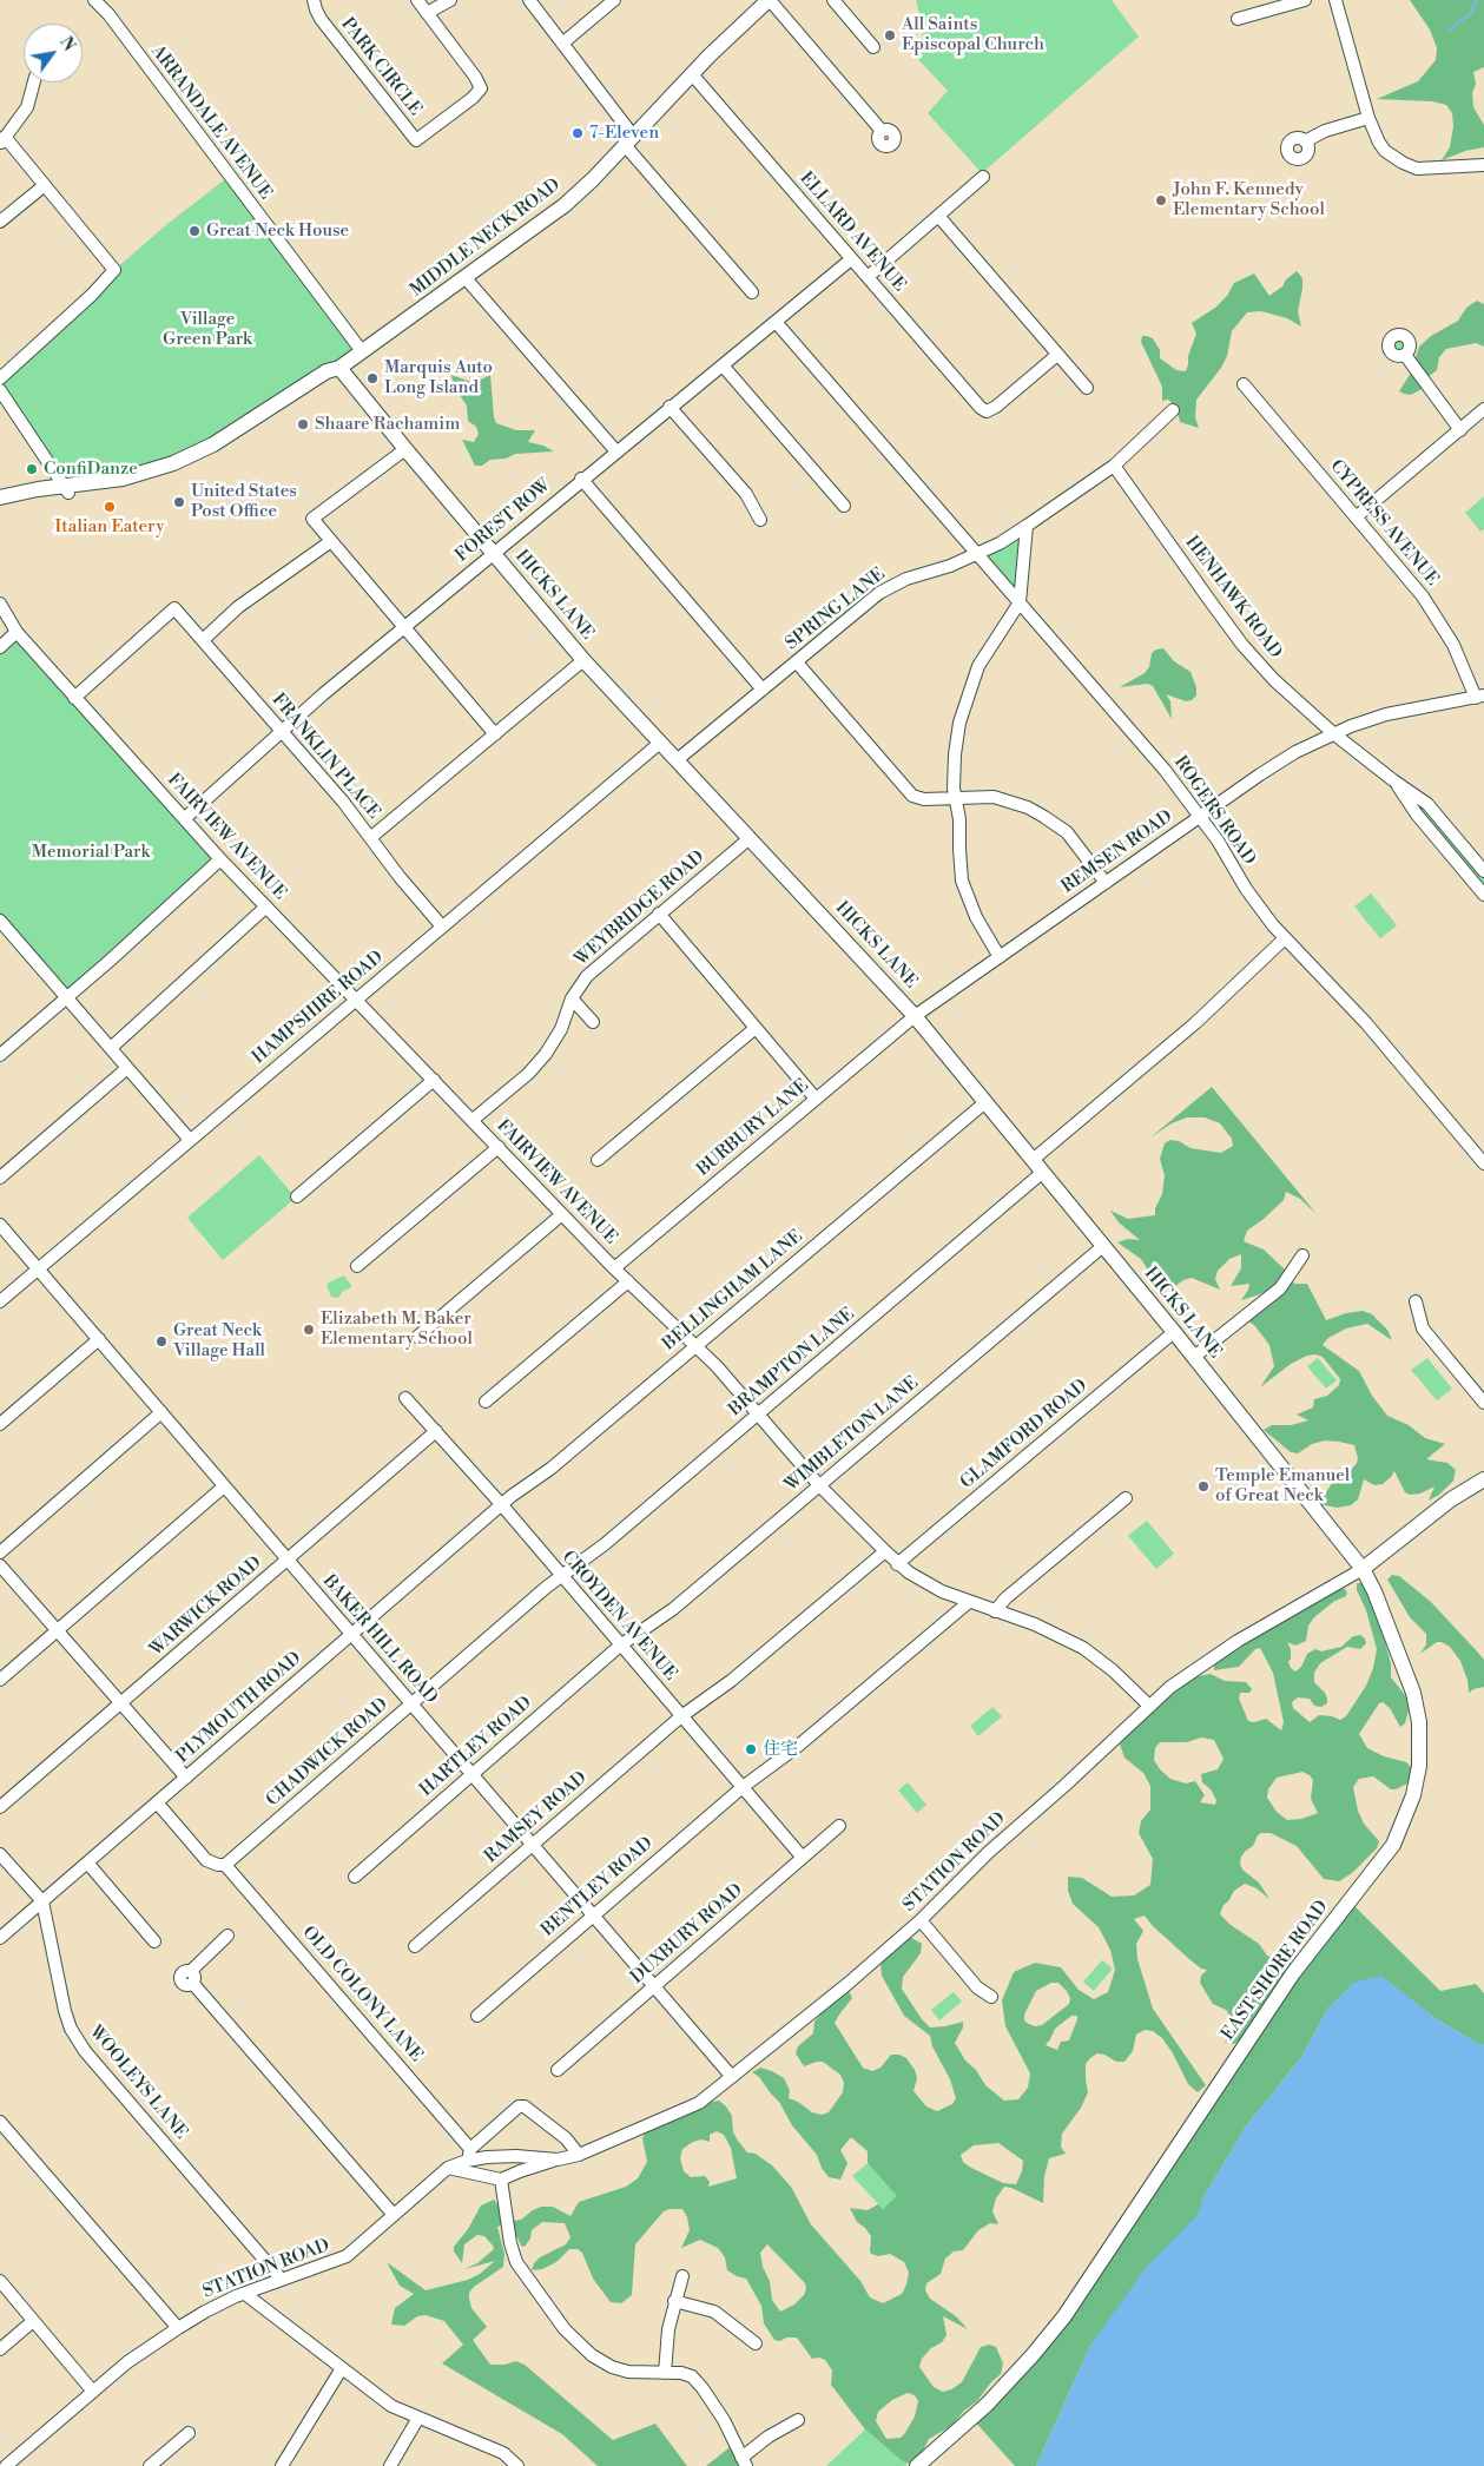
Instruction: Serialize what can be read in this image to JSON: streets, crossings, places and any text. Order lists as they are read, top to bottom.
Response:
{
  "streets": {
    "main road": ["MIDDLE NECK ROAD", "HICKS LANE", "EAST SHORE ROAD"],
    "street": [
      "PARK CIRCLE",
      "ARRANDALE AVENUE",
      "ELLARD AVENUE",
      "FOREST ROW",
      "CYPRESS AVENUE",
      "HENHAWK ROAD",
      "SPRING LANE",
      "FRANKLIN PLACE",
      "ROGERS ROAD",
      "FAIRVIEW AVENUE",
      "REMSEN ROAD",
      "WEYBRIDGE ROAD",
      "HAMPSHIRE ROAD",
      "BURBURY LANE",
      "BELLINGHAM LANE",
      "BRAMPTON LANE",
      "WIMBLETON LANE",
      "GLAMFORD ROAD",
      "WARWICK ROAD",
      "CROYDEN AVENUE",
      "BAKER HILL ROAD",
      "PLYMOUTH ROAD",
      "HARTLEY ROAD",
      "CHADWICK ROAD",
      "RAMSEY ROAD",
      "STATION ROAD",
      "BENTLEY ROAD",
      "DUXBURY ROAD",
      "OLD COLONY LANE",
      "WOOLEYS LANE"
    ]
  },
  "crossings": [
    ["ARRANDALE AVENUE", "MIDDLE NECK ROAD"],
    ["ELLARD AVENUE", "MIDDLE NECK ROAD"],
    ["ELLARD AVENUE", "FOREST ROW"],
    ["MIDDLE NECK ROAD", "HICKS LANE"],
    ["FOREST ROW", "HICKS LANE"],
    ["FOREST ROW", "FRANKLIN PLACE"],
    ["FOREST ROW", "ROGERS ROAD"],
    ["FOREST ROW", "FAIRVIEW AVENUE"],
    ["CYPRESS AVENUE", "REMSEN ROAD"],
    ["HICKS LANE", "SPRING LANE"],
    ["HICKS LANE", "REMSEN ROAD"],
    ["HICKS LANE", "WEYBRIDGE ROAD"],
    ["HICKS LANE", "HAMPSHIRE ROAD"],
    ["HICKS LANE", "BURBURY LANE"],
    ["HICKS LANE", "BELLINGHAM LANE"],
    ["HICKS LANE", "BRAMPTON LANE"],
    ["HICKS LANE", "WIMBLETON LANE"],
    ["HICKS LANE", "GLAMFORD ROAD"],
    ["HICKS LANE", "STATION ROAD"],
    ["HICKS LANE", "EAST SHORE ROAD"],
    ["HENHAWK ROAD", "SPRING LANE"],
    ["HENHAWK ROAD", "REMSEN ROAD"],
    ["SPRING LANE", "ROGERS ROAD"],
    ["FRANKLIN PLACE", "FAIRVIEW AVENUE"],
    ["FRANKLIN PLACE", "HAMPSHIRE ROAD"],
    ["ROGERS ROAD", "REMSEN ROAD"],
    ["FAIRVIEW AVENUE", "WEYBRIDGE ROAD"],
    ["FAIRVIEW AVENUE", "HAMPSHIRE ROAD"],
    ["FAIRVIEW AVENUE", "BURBURY LANE"],
    ["FAIRVIEW AVENUE", "BELLINGHAM LANE"],
    ["FAIRVIEW AVENUE", "BRAMPTON LANE"],
    ["FAIRVIEW AVENUE", "WIMBLETON LANE"],
    ["FAIRVIEW AVENUE", "GLAMFORD ROAD"],
    ["FAIRVIEW AVENUE", "RAMSEY ROAD"],
    ["FAIRVIEW AVENUE", "STATION ROAD"],
    ["FAIRVIEW AVENUE", "BENTLEY ROAD"],
    ["REMSEN ROAD", "BURBURY LANE"],
    ["HAMPSHIRE ROAD", "BAKER HILL ROAD"],
    ["BELLINGHAM LANE", "CROYDEN AVENUE"],
    ["BELLINGHAM LANE", "PLYMOUTH ROAD"],
    ["BRAMPTON LANE", "CROYDEN AVENUE"],
    ["BRAMPTON LANE", "CHADWICK ROAD"],
    ["WIMBLETON LANE", "CROYDEN AVENUE"],
    ["WIMBLETON LANE", "HARTLEY ROAD"],
    ["WARWICK ROAD", "CROYDEN AVENUE"],
    ["WARWICK ROAD", "BAKER HILL ROAD"],
    ["CROYDEN AVENUE", "PLYMOUTH ROAD"],
    ["CROYDEN AVENUE", "HARTLEY ROAD"],
    ["CROYDEN AVENUE", "CHADWICK ROAD"],
    ["CROYDEN AVENUE", "RAMSEY ROAD"],
    ["CROYDEN AVENUE", "BENTLEY ROAD"],
    ["CROYDEN AVENUE", "DUXBURY ROAD"],
    ["BAKER HILL ROAD", "PLYMOUTH ROAD"],
    ["BAKER HILL ROAD", "HARTLEY ROAD"],
    ["BAKER HILL ROAD", "CHADWICK ROAD"],
    ["BAKER HILL ROAD", "RAMSEY ROAD"],
    ["BAKER HILL ROAD", "STATION ROAD"],
    ["BAKER HILL ROAD", "BENTLEY ROAD"],
    ["BAKER HILL ROAD", "DUXBURY ROAD"],
    ["PLYMOUTH ROAD", "WOOLEYS LANE"],
    ["CHADWICK ROAD", "OLD COLONY LANE"],
    ["STATION ROAD", "EAST SHORE ROAD"],
    ["STATION ROAD", "OLD COLONY LANE"],
    ["STATION ROAD", "WOOLEYS LANE"]
  ],
  "parks": ["Village Green Park", "Memorial Park"],
  "places": [
    "All Saints Episcopal Church",
    "7-Eleven",
    "John F. Kennedy Elementary School",
    "Great Neck House",
    "Marquis Auto Long Island",
    "Shaare Rachamim",
    "ConfiDanze",
    "United States Post Office",
    "Italian Eatery",
    "Elizabeth M. Baker Elementary School",
    "Great Neck Village Hall",
    "Temple Emanuel of Great Neck",
    "住宅"
  ],
  "north": "top right"
}
